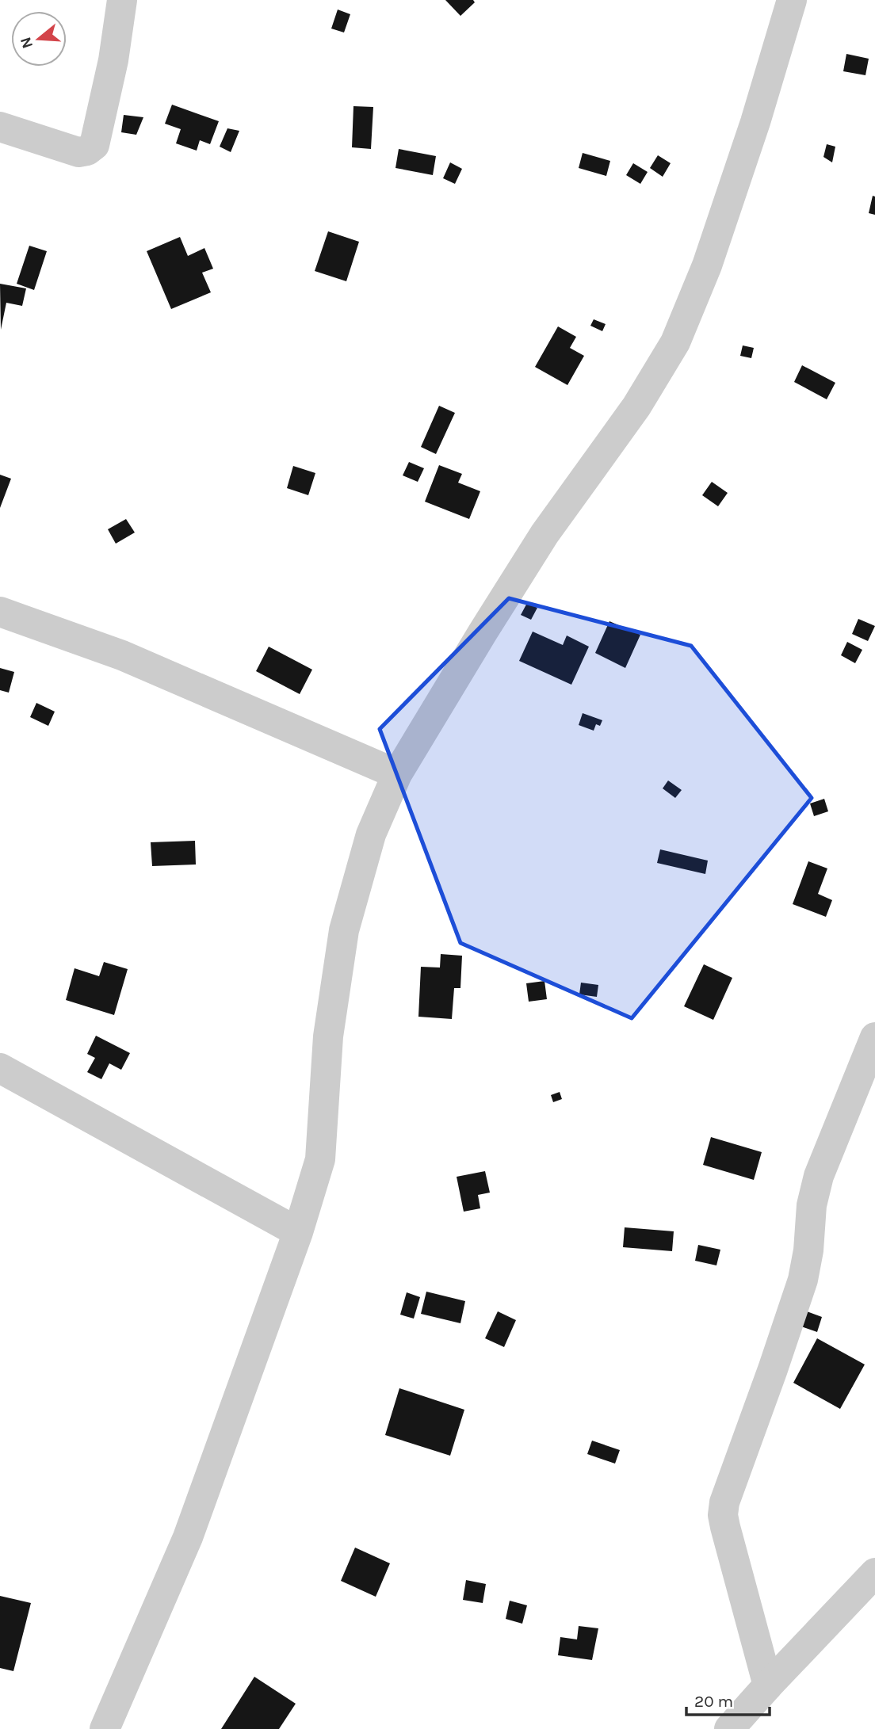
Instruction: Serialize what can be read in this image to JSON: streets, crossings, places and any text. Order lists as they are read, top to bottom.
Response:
{
  "scale_bar": "20 m",
  "north": "left"
}
